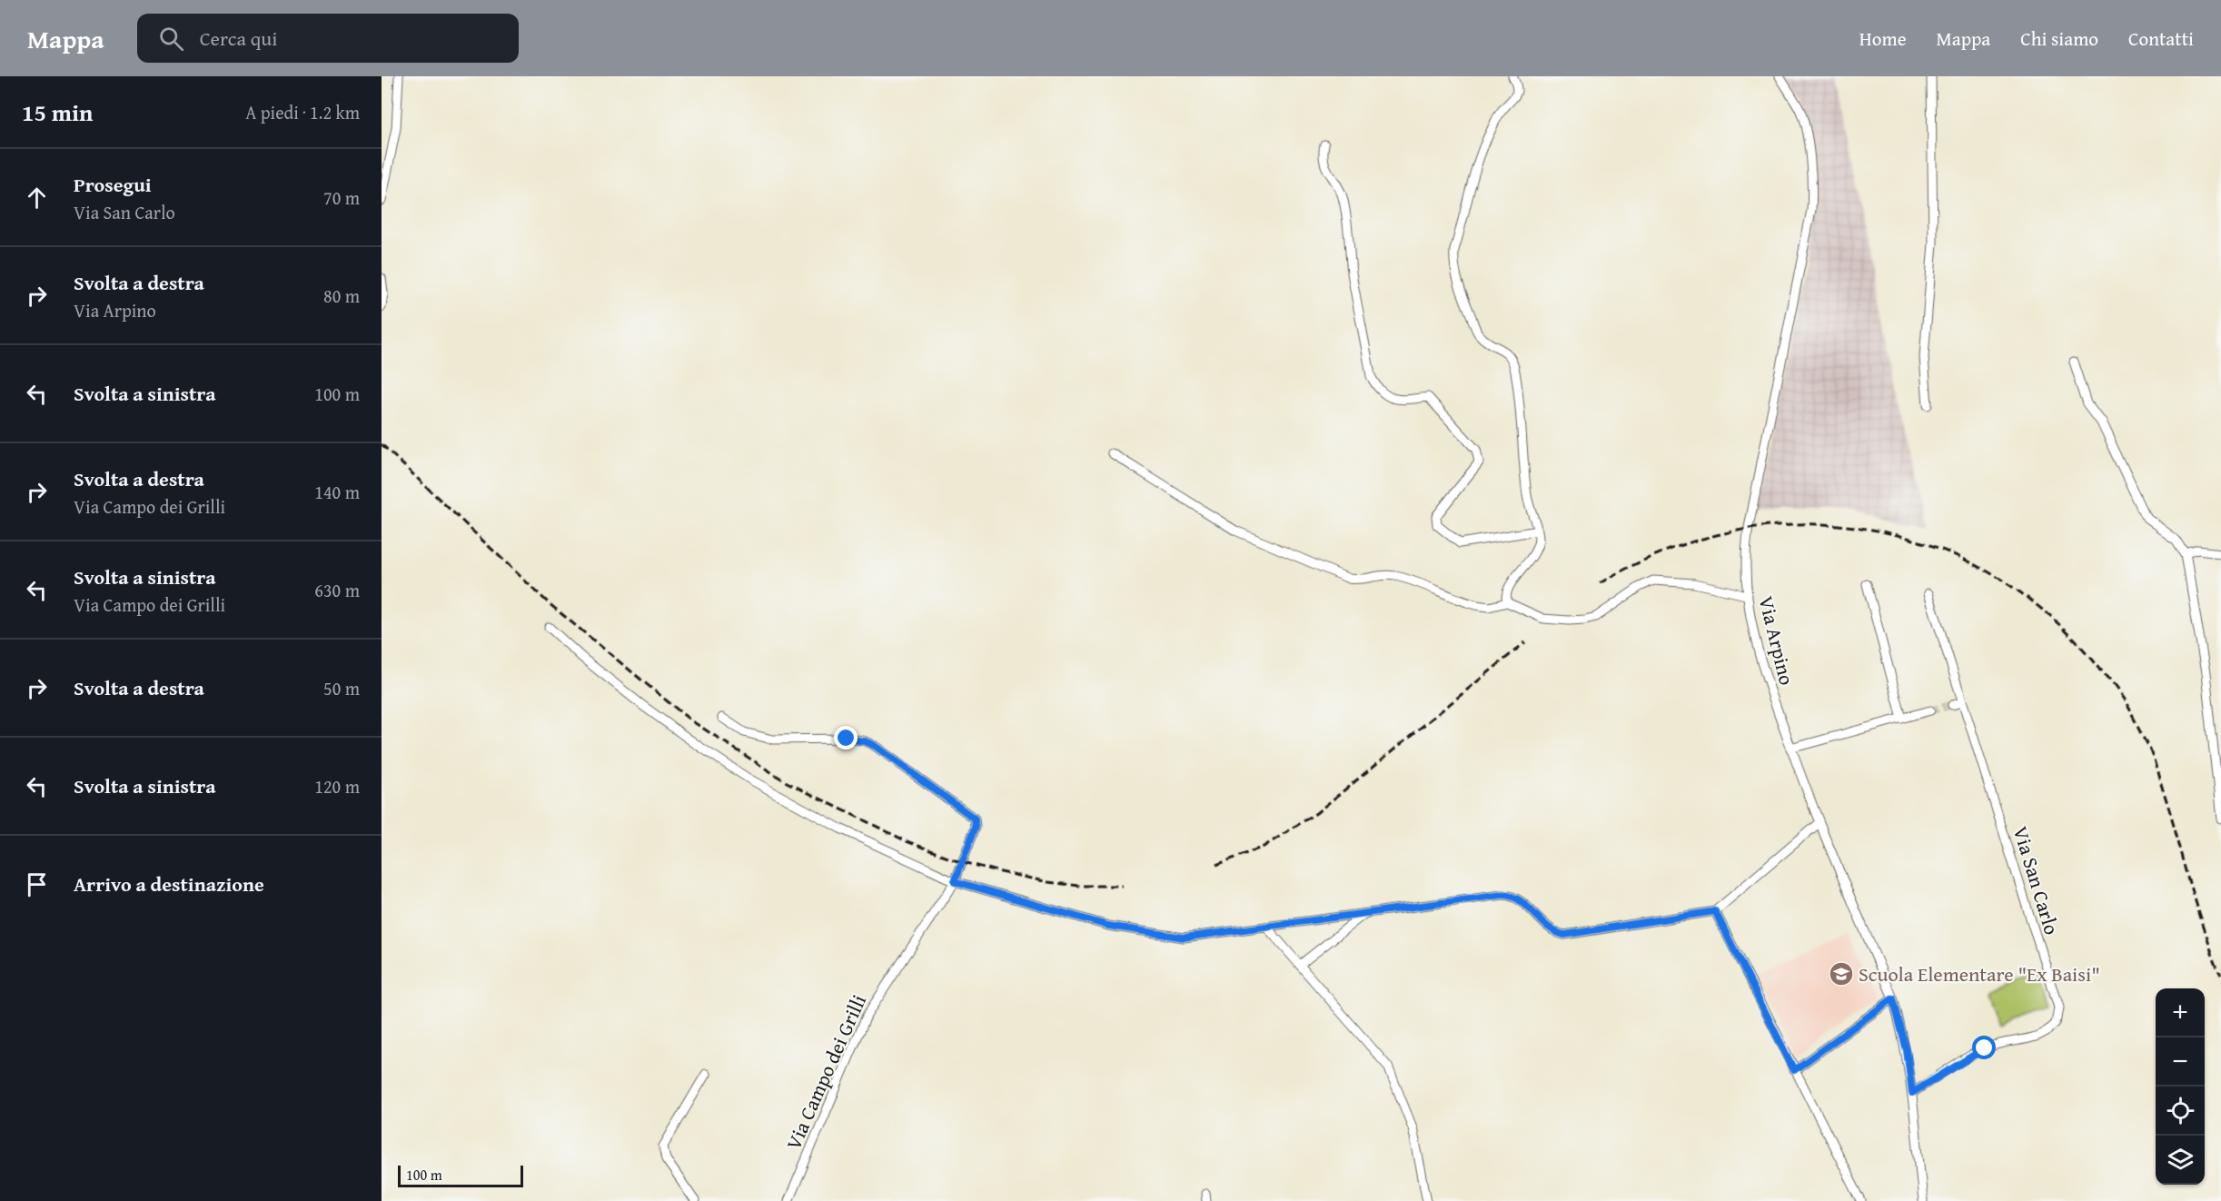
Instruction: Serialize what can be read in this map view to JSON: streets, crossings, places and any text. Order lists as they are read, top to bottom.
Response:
{
  "streets": {
    "street": ["Via Arpino", "Via San Carlo", "Via Campo dei Grilli"]
  },
  "crossings": [
    ["Via Arpino", "Via San Carlo"]
  ],
  "places": {
    "school or university": ["Scuola Elementare \"Ex Baisi\""]
  },
  "scale_bar": "100 m",
  "page": {
    "header": "Mappa",
    "search": "Cerca qui",
    "nav": [
      "Home",
      "Mappa",
      "Chi siamo",
      "Contatti"
    ],
    "heading": ["15 min", "A piedi · 1.2 km"],
    "list": [
      ["Prosegui", "Via San Carlo", "70 m"],
      ["Svolta a destra", "Via Arpino", "80 m"],
      ["Svolta a sinistra", "100 m"],
      ["Svolta a destra", "Via Campo dei Grilli", "140 m"],
      ["Svolta a sinistra", "Via Campo dei Grilli", "630 m"],
      ["Svolta a destra", "50 m"],
      ["Svolta a sinistra", "120 m"],
      "Arrivo a destinazione"
    ],
    "map_buttons": ["+", "−"],
    "scale": "100 m"
  }
}
